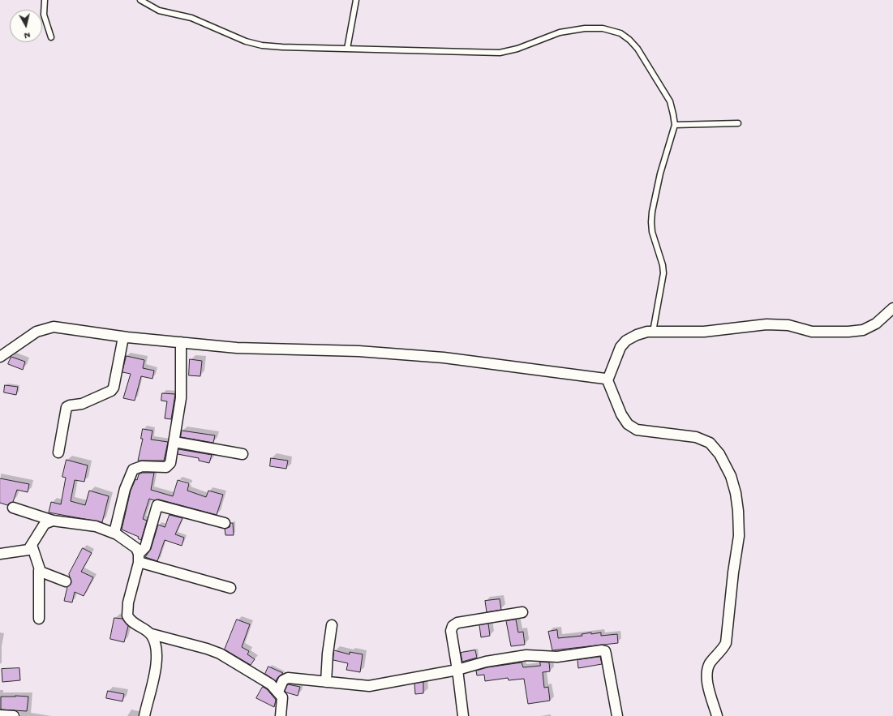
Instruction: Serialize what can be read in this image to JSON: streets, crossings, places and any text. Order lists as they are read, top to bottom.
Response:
{
  "north": "bottom"
}
